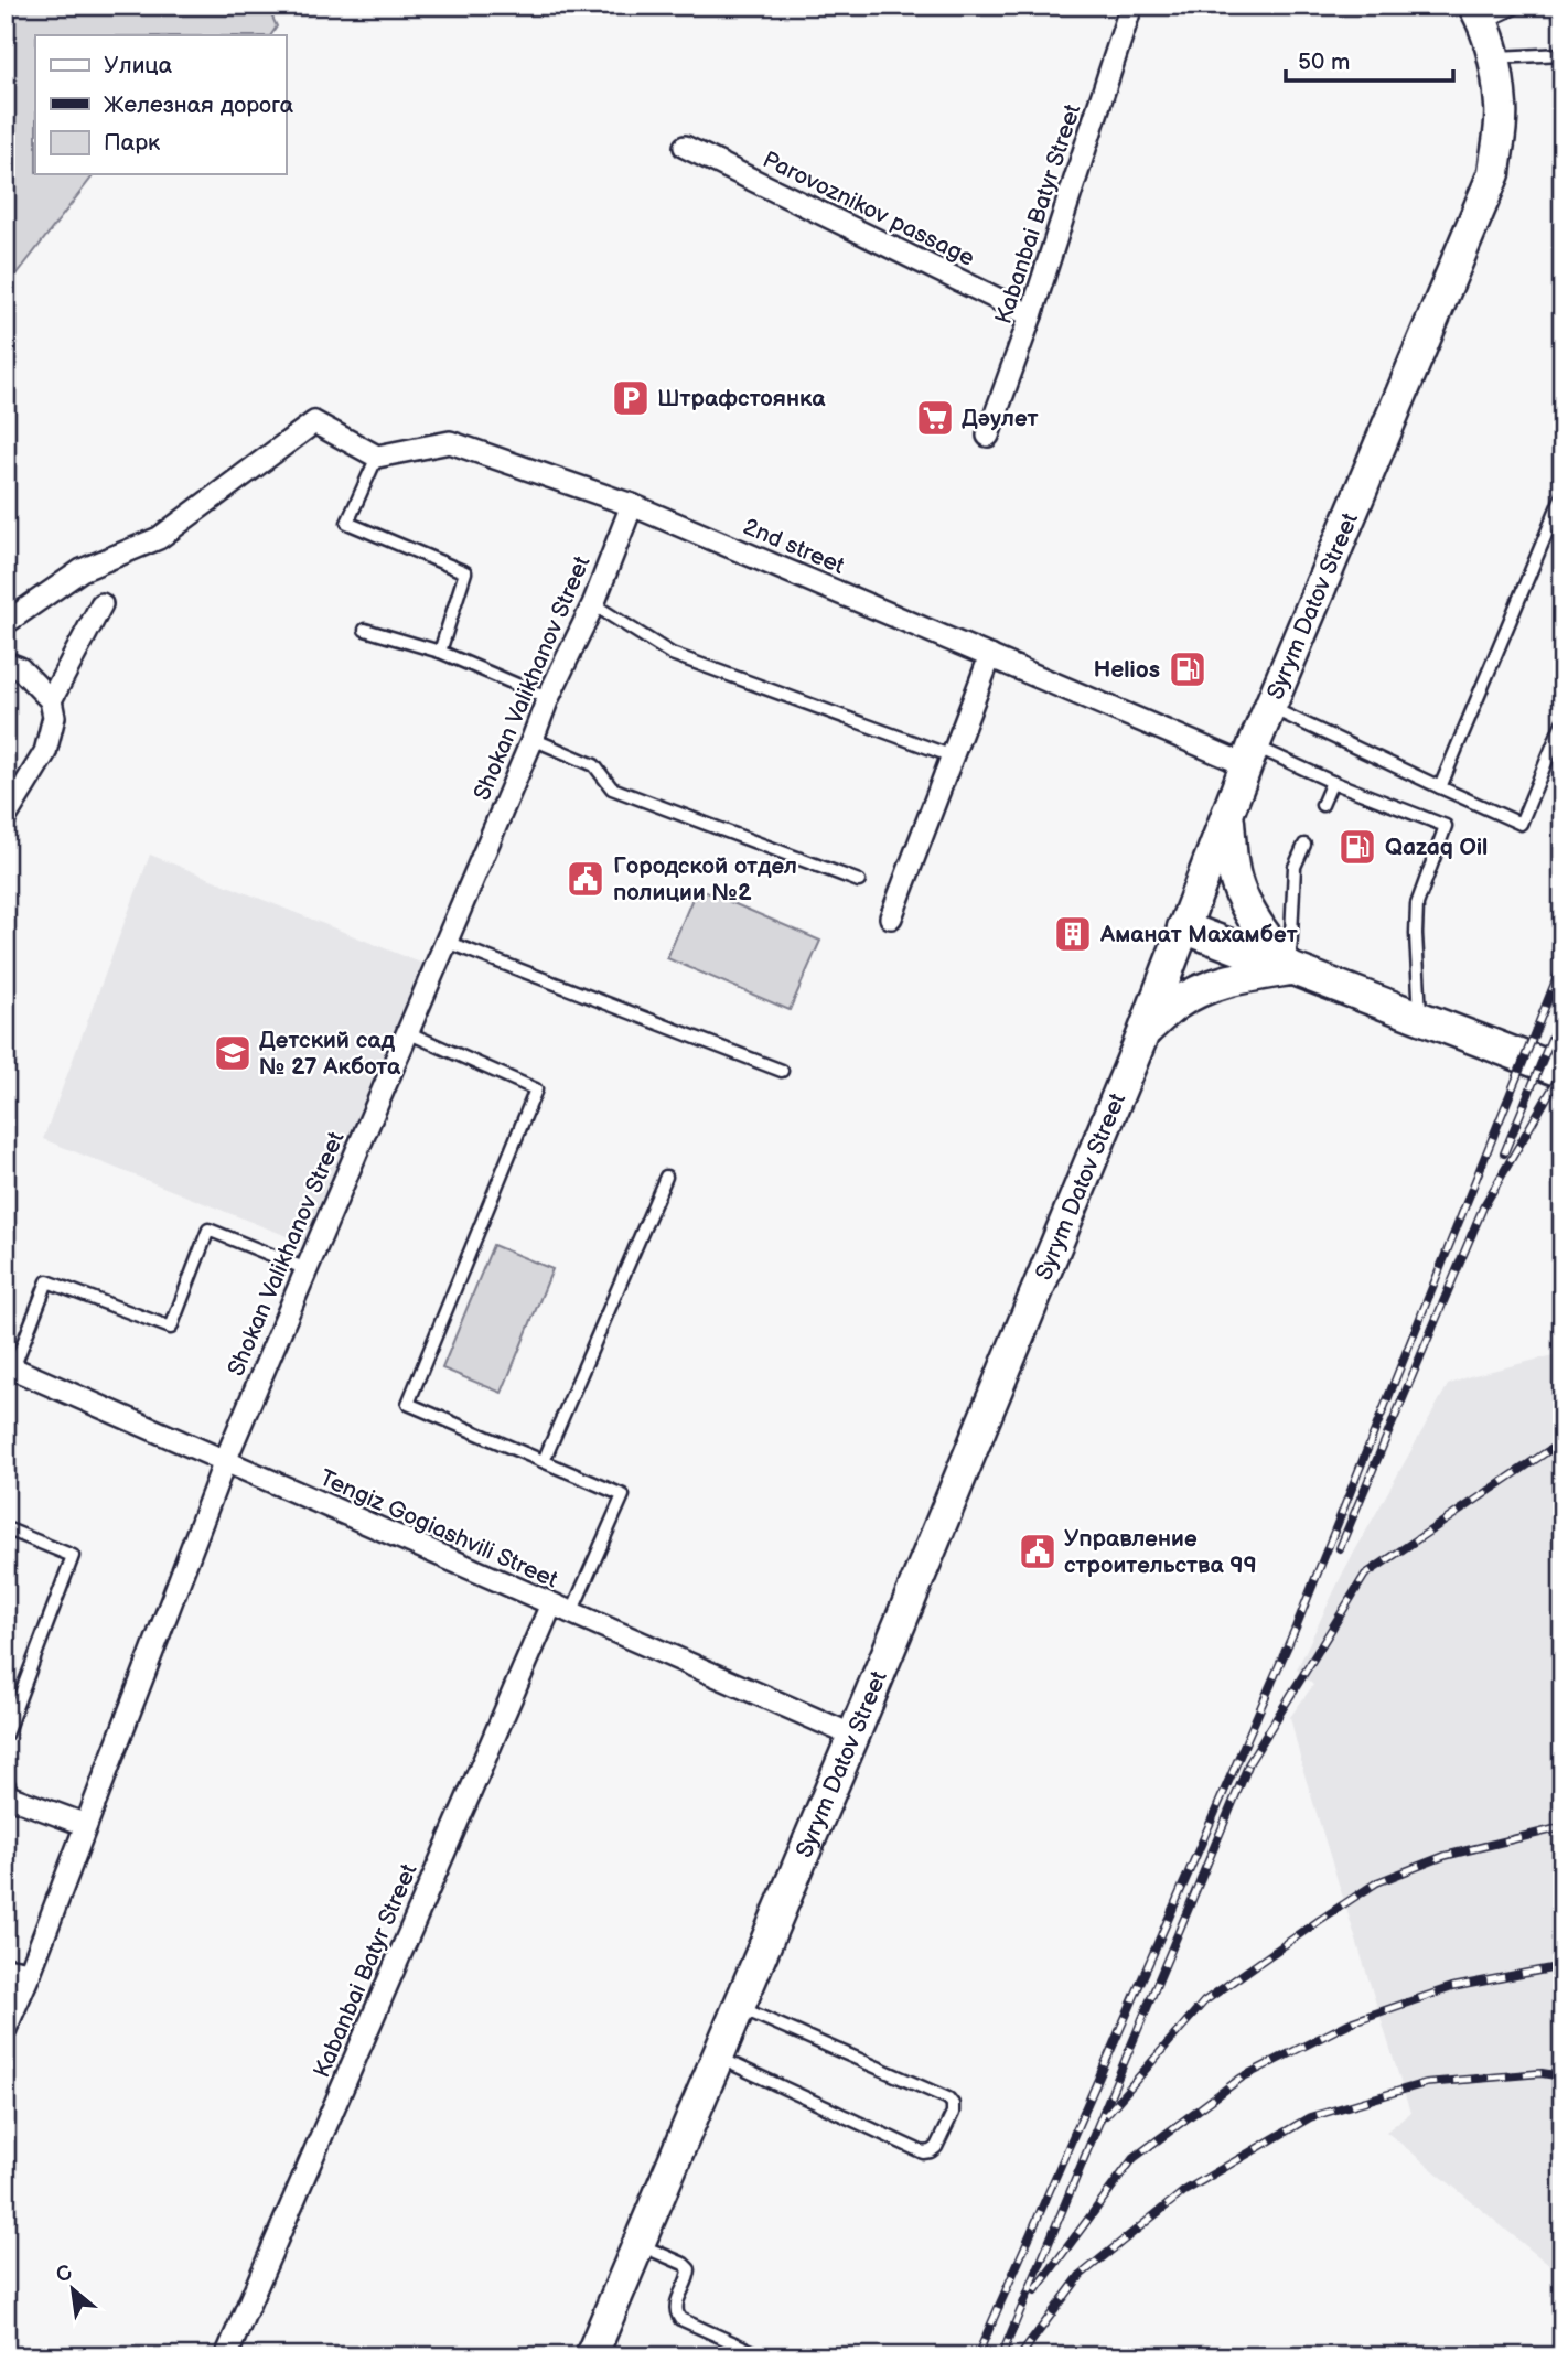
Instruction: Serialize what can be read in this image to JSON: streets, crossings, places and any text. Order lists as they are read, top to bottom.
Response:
{
  "streets": {
    "main road": ["Syrym Datov Street"],
    "street": [
      "Parovoznikov passage",
      "Kabanbai Batyr Street",
      "2nd street",
      "Shokan Valikhanov Street",
      "Tengiz Gogiashvili Street"
    ]
  },
  "crossings": [
    ["Parovoznikov passage", "Kabanbai Batyr Street"],
    ["Kabanbai Batyr Street", "Tengiz Gogiashvili Street"],
    ["2nd street", "Syrym Datov Street"],
    ["2nd street", "Shokan Valikhanov Street"],
    ["Syrym Datov Street", "Tengiz Gogiashvili Street"],
    ["Shokan Valikhanov Street", "Tengiz Gogiashvili Street"]
  ],
  "places": {
    "parking": ["Штрафстоянка"],
    "supermarket": ["Дәулет"],
    "fuel station": ["Helios", "Qazaq Oil"],
    "public building": ["Городской отдел полиции №2", "Управление строительства 99"],
    "building": ["Аманат Махамбет"],
    "school or university": ["Детский сад № 27 Акбота"]
  },
  "legend": ["Улица", "Железная дорога", "Парк"],
  "scale_bar": "50 m",
  "north": "top left"
}
